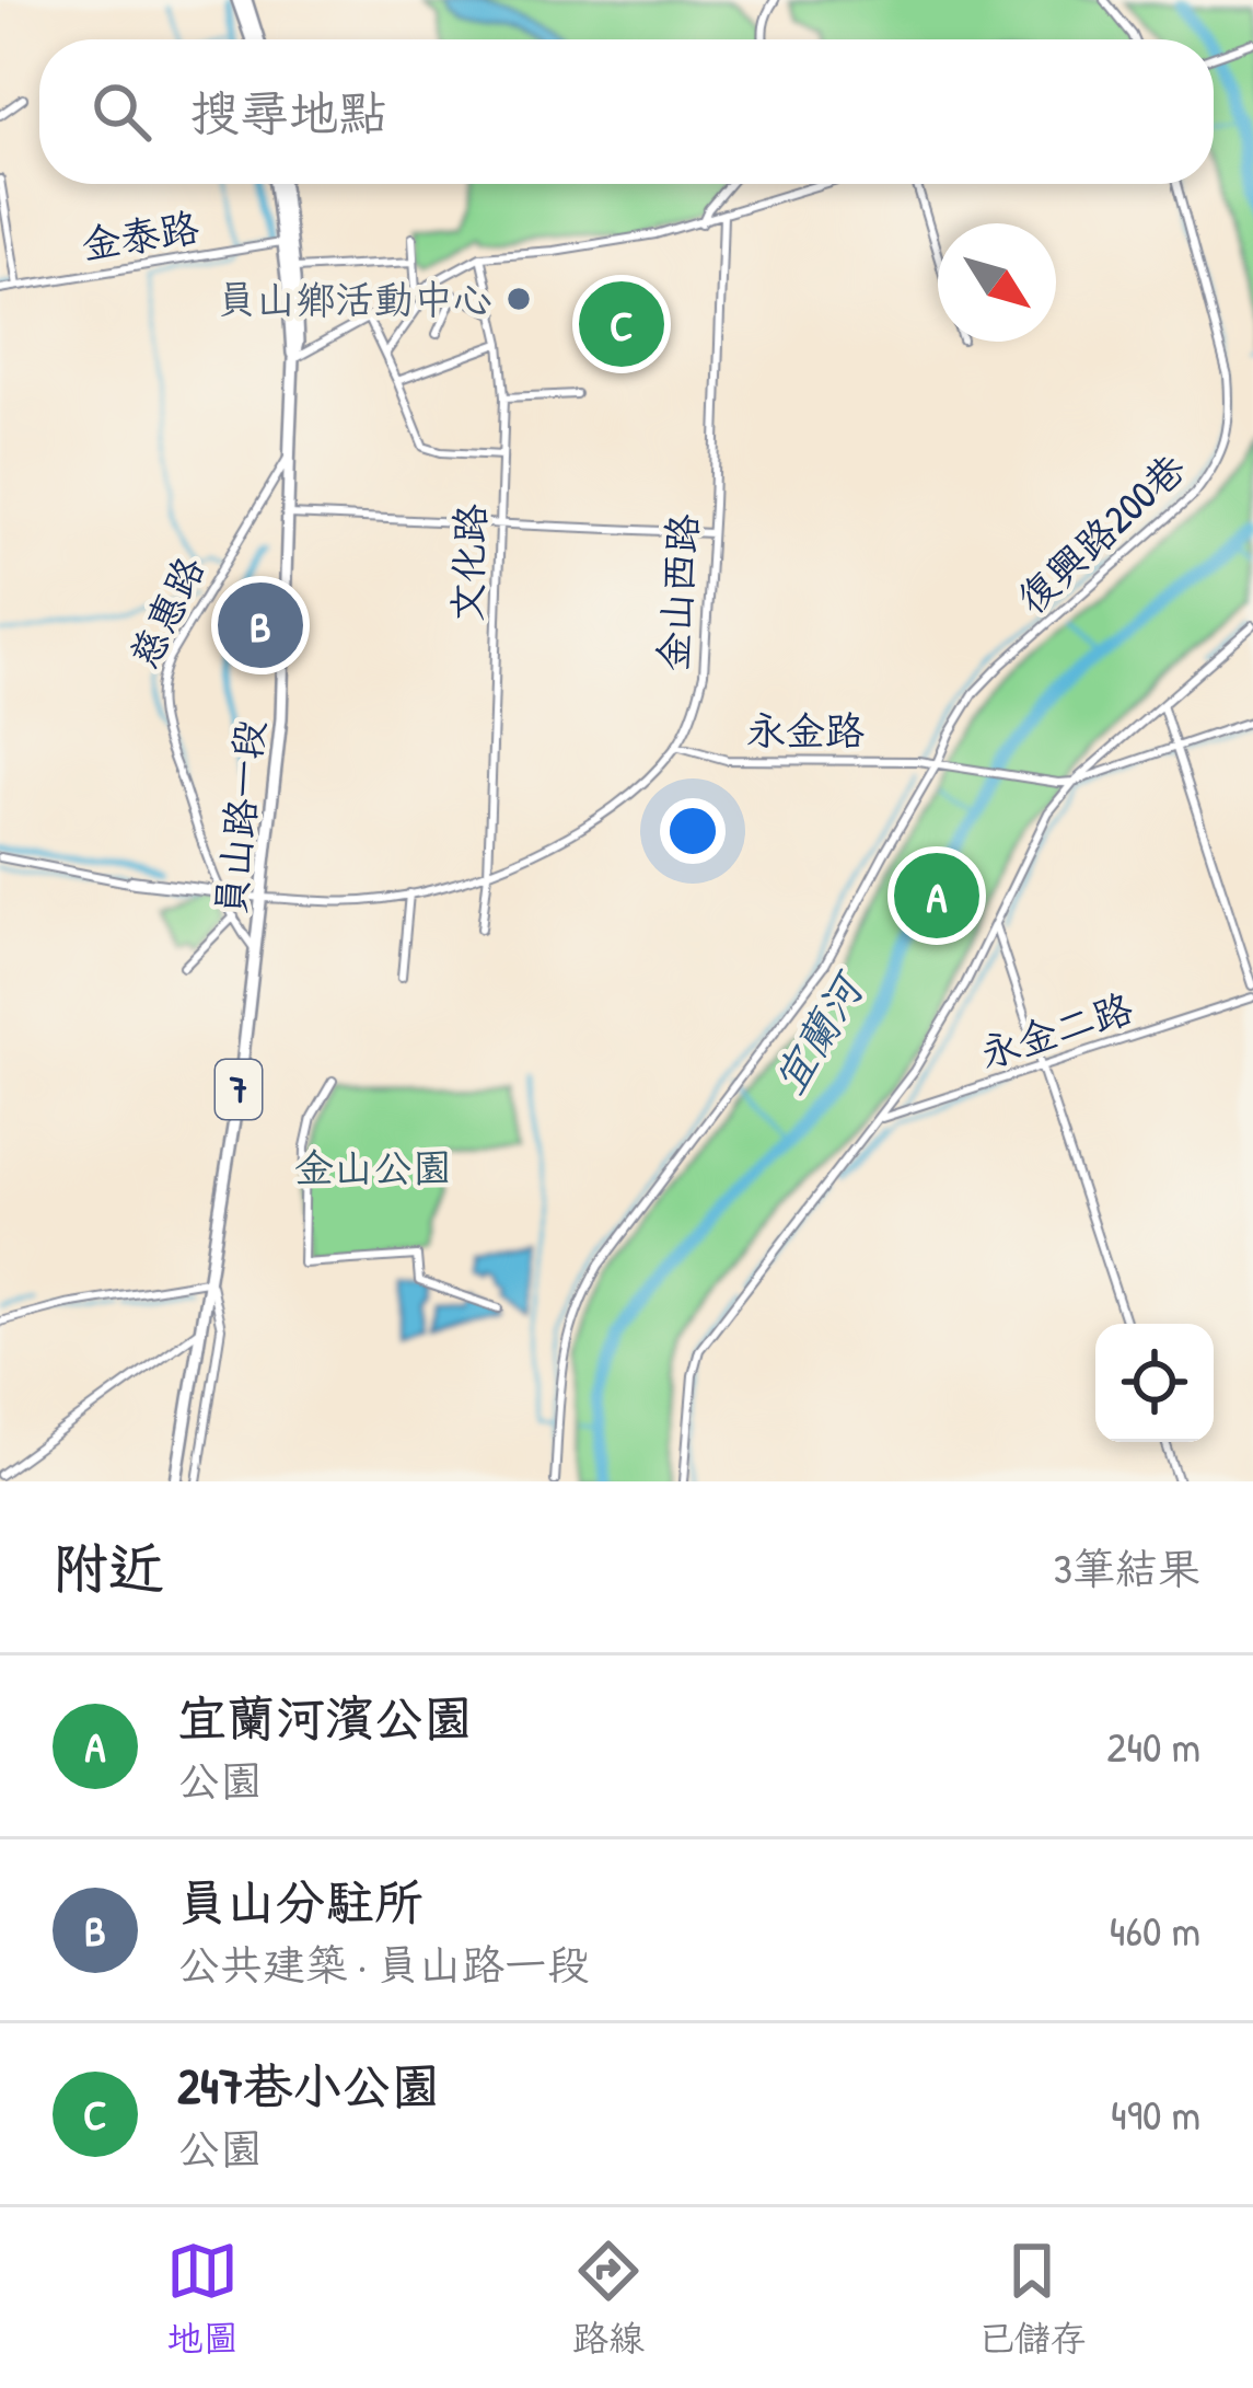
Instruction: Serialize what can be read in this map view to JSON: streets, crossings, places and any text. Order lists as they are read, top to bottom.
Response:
{
  "streets": {
    "main road": ["員山路一段", "7"],
    "street": [
      "金泰路",
      "復興路200巷",
      "文化路",
      "金山西路",
      "慈惠路",
      "永金路",
      "永金二路"
    ]
  },
  "crossings": [
    ["金泰路", "員山路一段"],
    ["復興路200巷", "永金路"],
    ["文化路", "金山西路"],
    ["金山西路", "慈惠路"],
    ["金山西路", "永金路"],
    ["金山西路", "員山路一段"],
    ["慈惠路", "員山路一段"],
    ["員山路一段", "7"]
  ],
  "water": ["宜蘭河"],
  "parks": ["金山公園"],
  "places": ["員山鄉活動中心"],
  "north": "bottom right",
  "page": {
    "search": "搜尋地點",
    "pins": ["C", "B", "A"],
    "heading": ["附近", "3筆結果"],
    "list": [
      {
        "mark": "A",
        "name": "宜蘭河濱公園",
        "note": "公園",
        "value": "240 m"
      },
      {
        "mark": "B",
        "name": "員山分駐所",
        "note": "公共建築 · 員山路一段",
        "value": "460 m"
      },
      {
        "mark": "C",
        "name": "247巷小公園",
        "note": "公園",
        "value": "490 m"
      }
    ],
    "nav": ["地圖", "路線", "已儲存"]
  }
}
